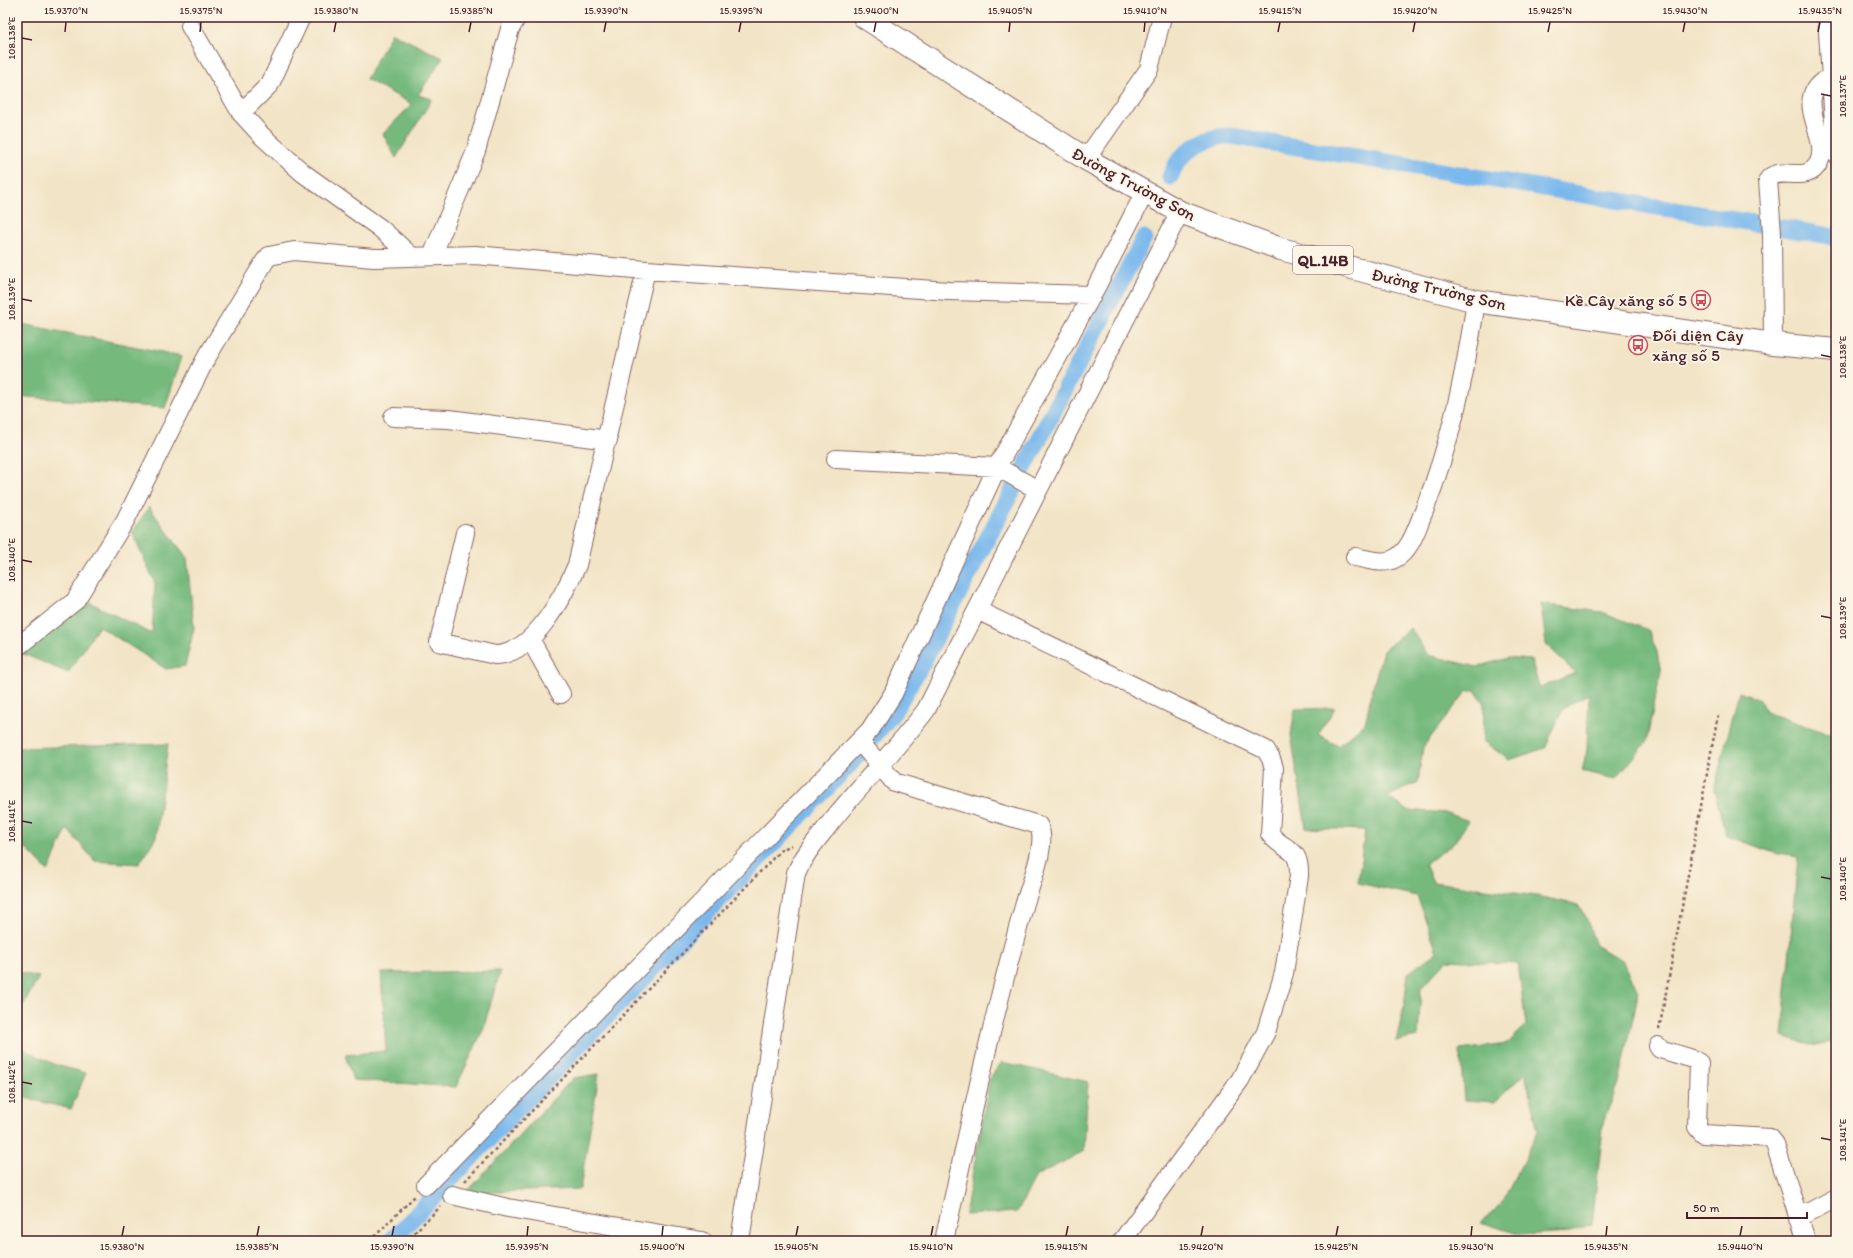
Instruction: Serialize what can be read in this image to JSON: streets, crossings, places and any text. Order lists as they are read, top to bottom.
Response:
{
  "streets": {
    "highway": ["Đường Trường Sơn", "QL.14B"]
  },
  "places": {
    "bus stop": ["Kề Cây xăng số 5", "Đối diện Cây xăng số 5"]
  },
  "scale_bar": "50 m",
  "coordinates": [
    "15.9370°N",
    "15.9375°N",
    "15.9380°N",
    "15.9385°N",
    "15.9390°N",
    "15.9395°N",
    "15.9400°N",
    "15.9405°N",
    "15.9410°N",
    "15.9415°N",
    "15.9420°N",
    "15.9425°N",
    "15.9430°N",
    "15.9435°N",
    "108.138°E",
    "108.137°E",
    "108.139°E",
    "108.140°E",
    "108.141°E",
    "108.142°E",
    "15.9440°N"
  ]
}
